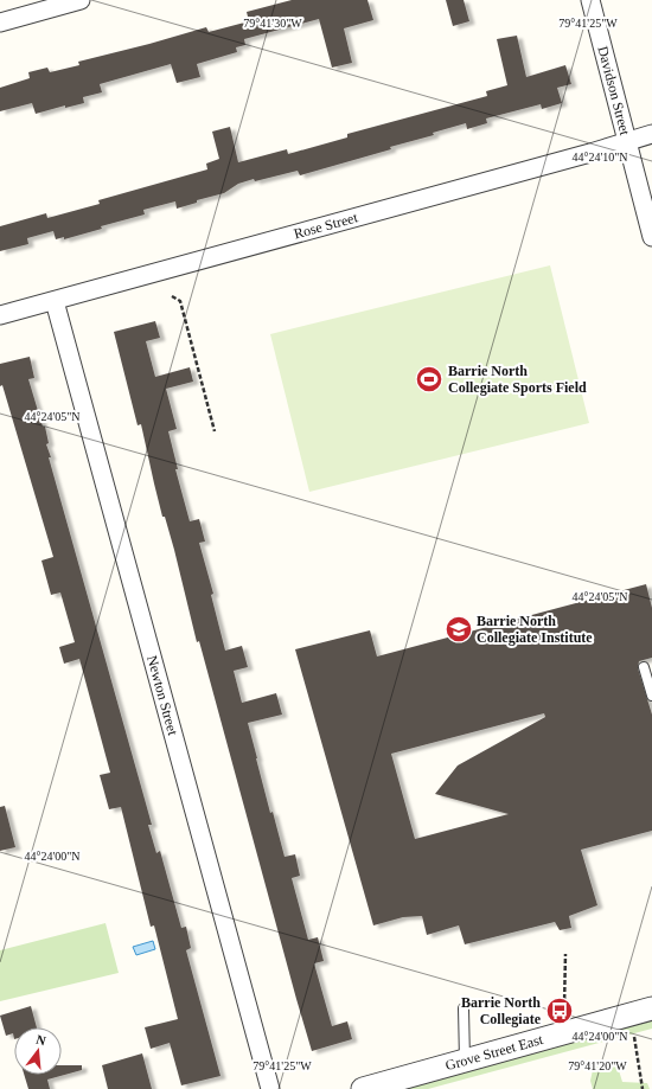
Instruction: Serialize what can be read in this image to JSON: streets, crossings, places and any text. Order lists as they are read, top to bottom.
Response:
{
  "streets": {
    "street": [
      "Davidson Street",
      "Rose Street",
      "Newton Street",
      "Grove Street East"
    ]
  },
  "crossings": [
    ["Davidson Street", "Rose Street"],
    ["Rose Street", "Newton Street"]
  ],
  "places": {
    "sports": ["Barrie North Collegiate Sports Field"],
    "school or university": ["Barrie North Collegiate Institute"],
    "bus stop": ["Barrie North Collegiate"]
  },
  "north": "top",
  "coordinates": [
    "79°41'30\"W",
    "79°41'25\"W",
    "44°24'10\"N",
    "44°24'05\"N",
    "44°24'00\"N",
    "79°41'20\"W"
  ]
}
